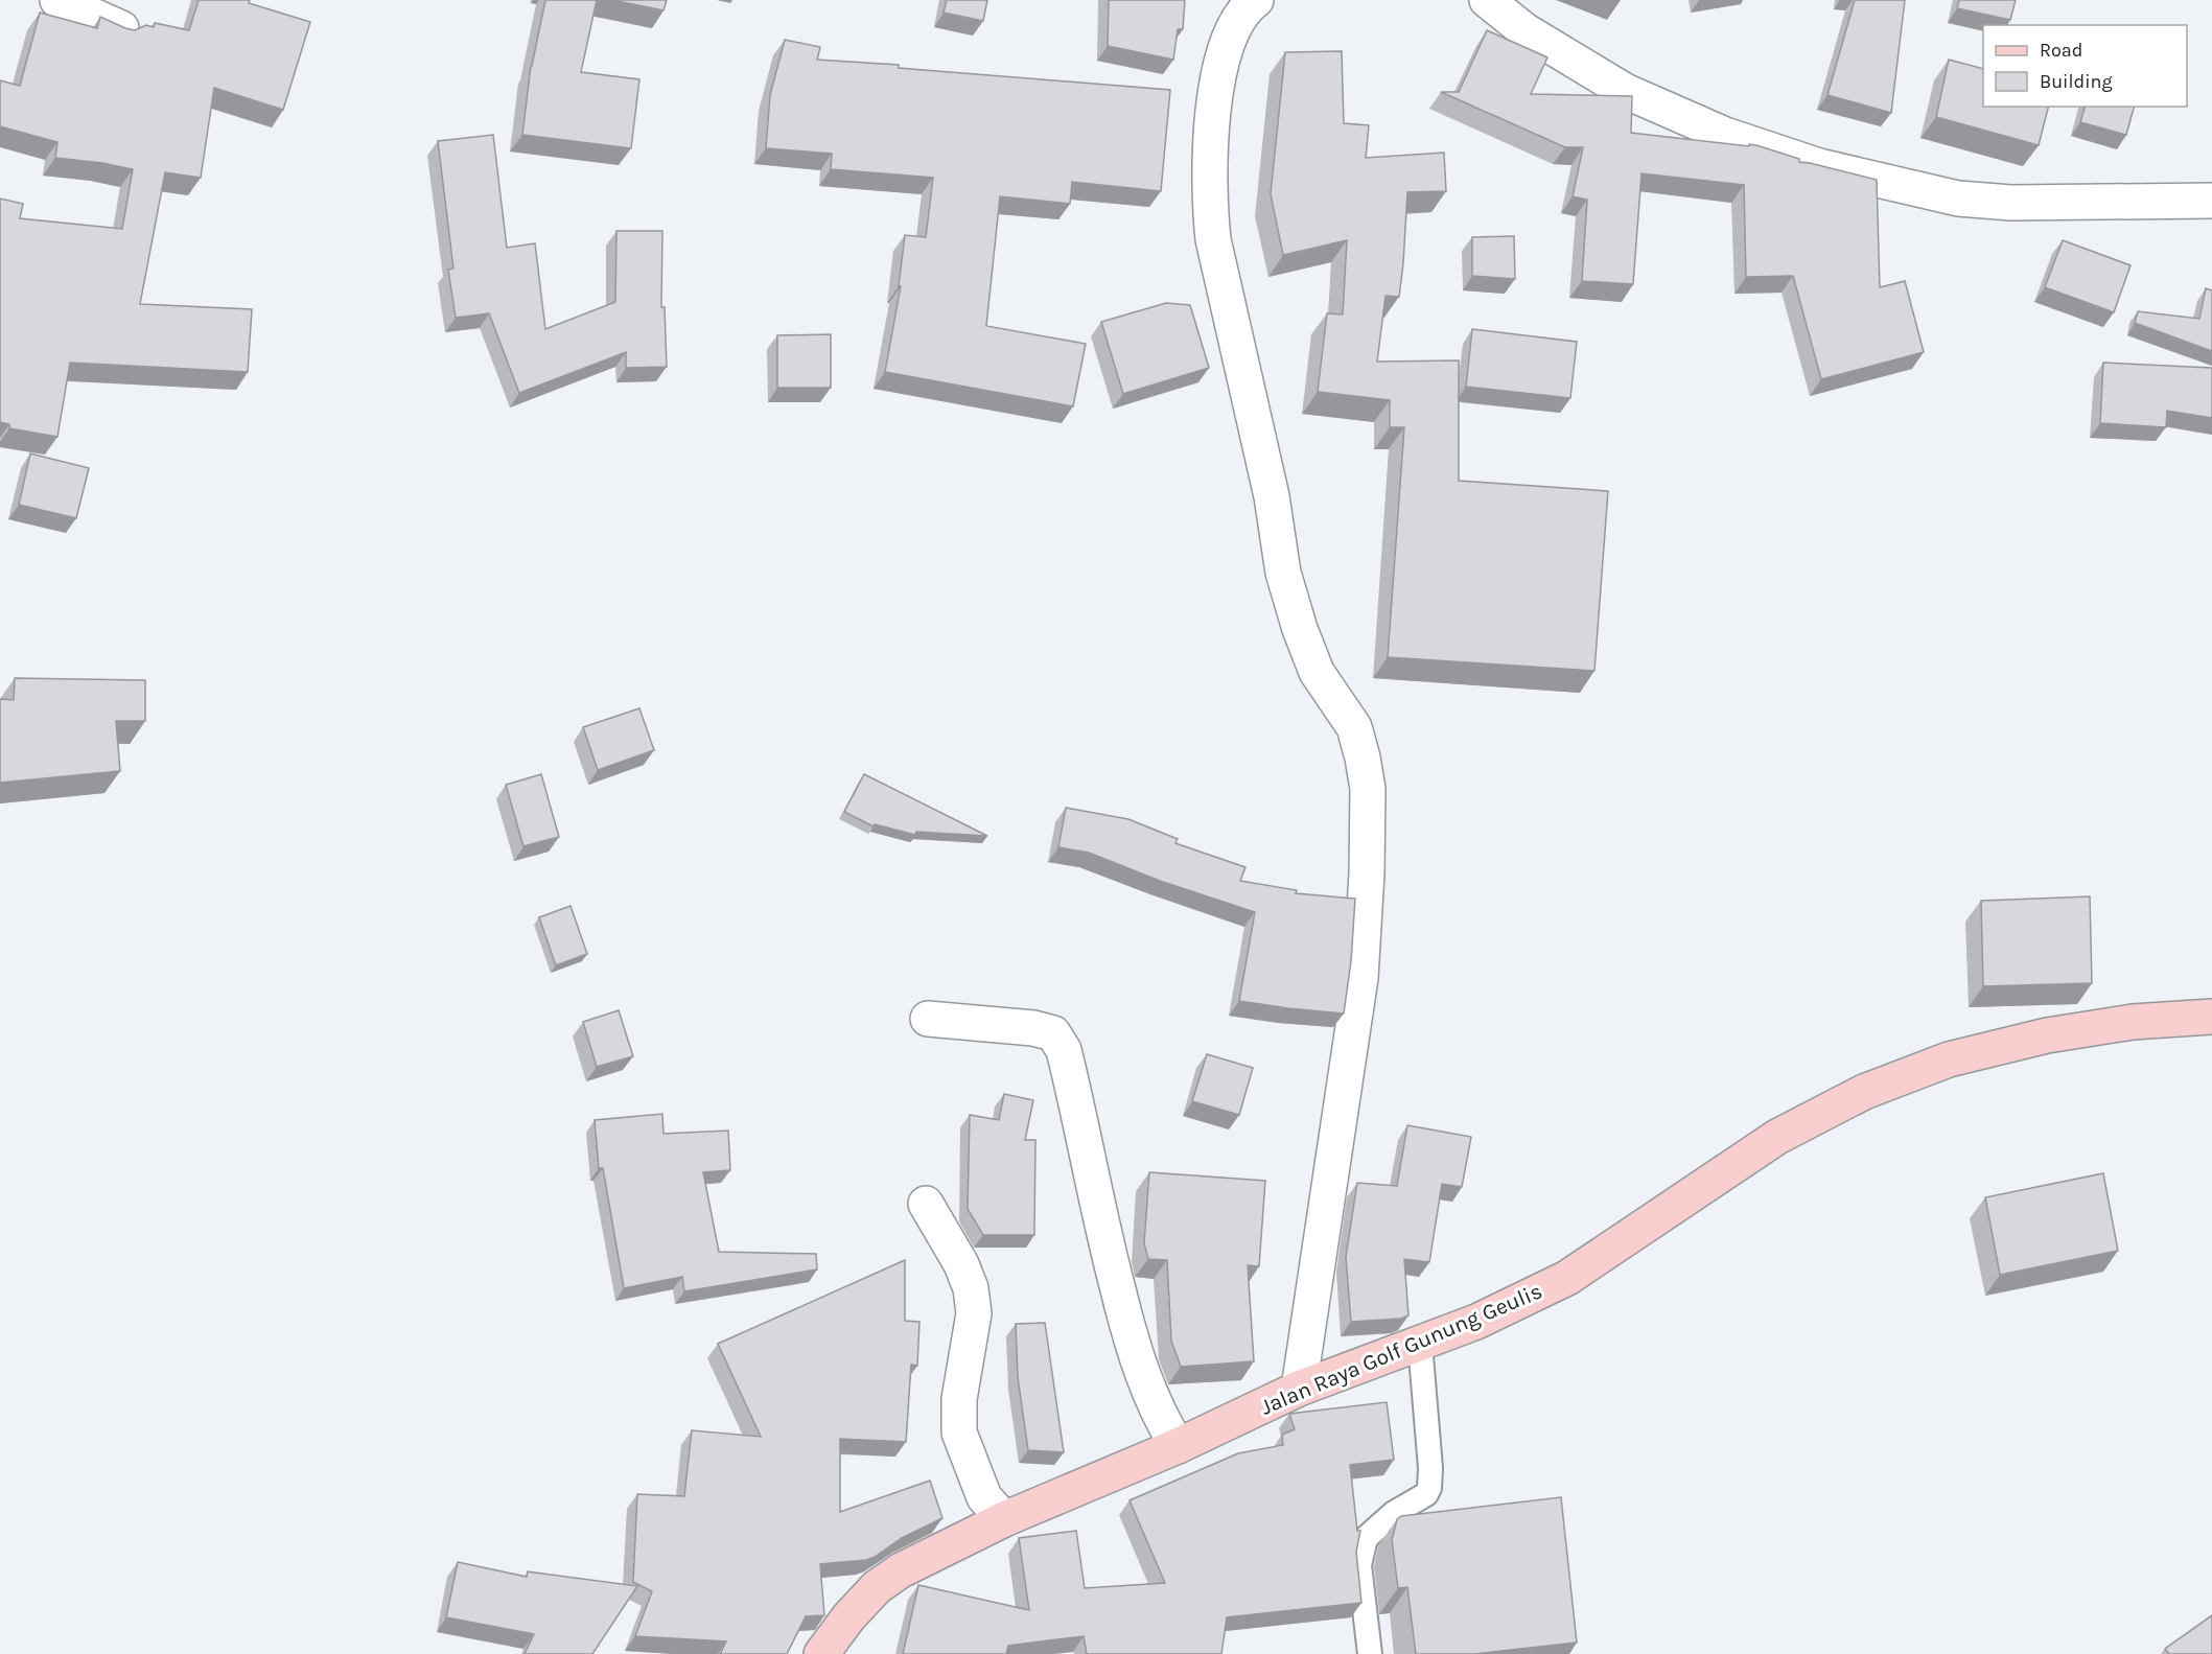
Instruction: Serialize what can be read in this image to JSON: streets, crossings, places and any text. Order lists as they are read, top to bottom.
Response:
{
  "streets": {
    "main road": ["Jalan Raya Golf Gunung Geulis"]
  },
  "legend": ["Road", "Building"]
}
